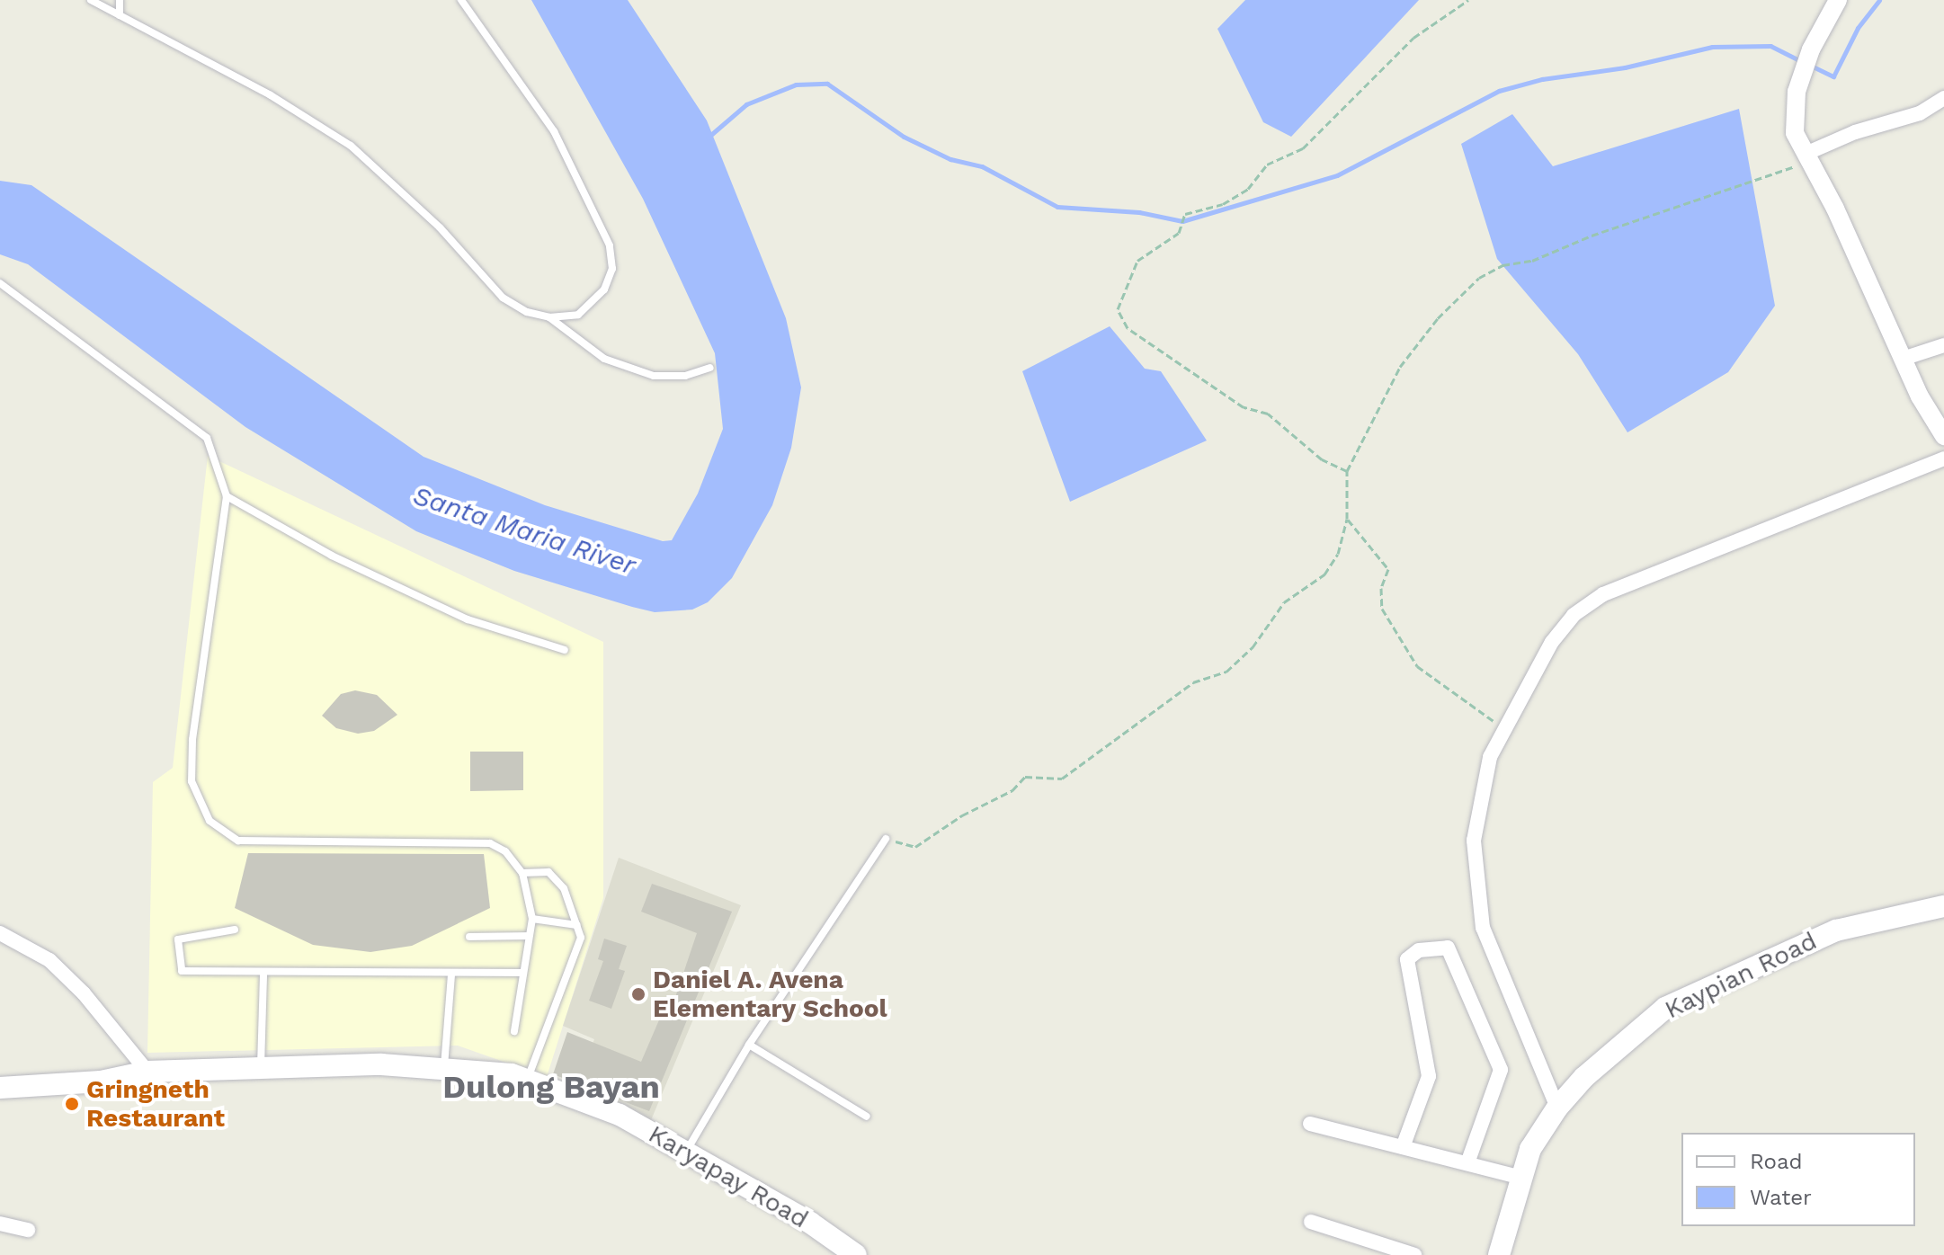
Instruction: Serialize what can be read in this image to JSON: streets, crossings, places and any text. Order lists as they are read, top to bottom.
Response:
{
  "streets": {
    "main road": ["Kaypian Road", "Karyapay Road"]
  },
  "districts": ["Dulong Bayan"],
  "water": ["Santa Maria River"],
  "places": ["Daniel A. Avena Elementary School", "Gringneth Restaurant"],
  "legend": ["Road", "Water"]
}
